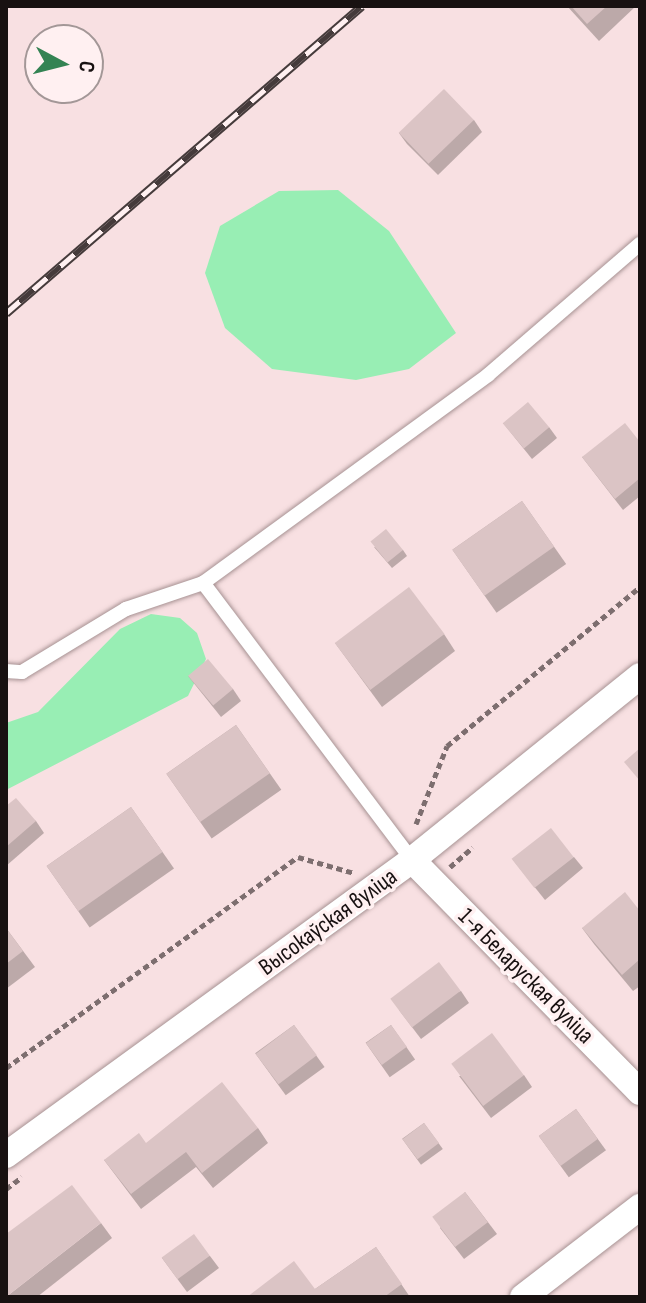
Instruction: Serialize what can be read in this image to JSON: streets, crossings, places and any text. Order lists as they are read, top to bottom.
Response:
{
  "streets": {
    "street": ["Высокаўская вуліца", "1-я Беларуская вуліца"]
  },
  "crossings": [
    ["Высокаўская вуліца", "1-я Беларуская вуліца"]
  ],
  "north": "right"
}
